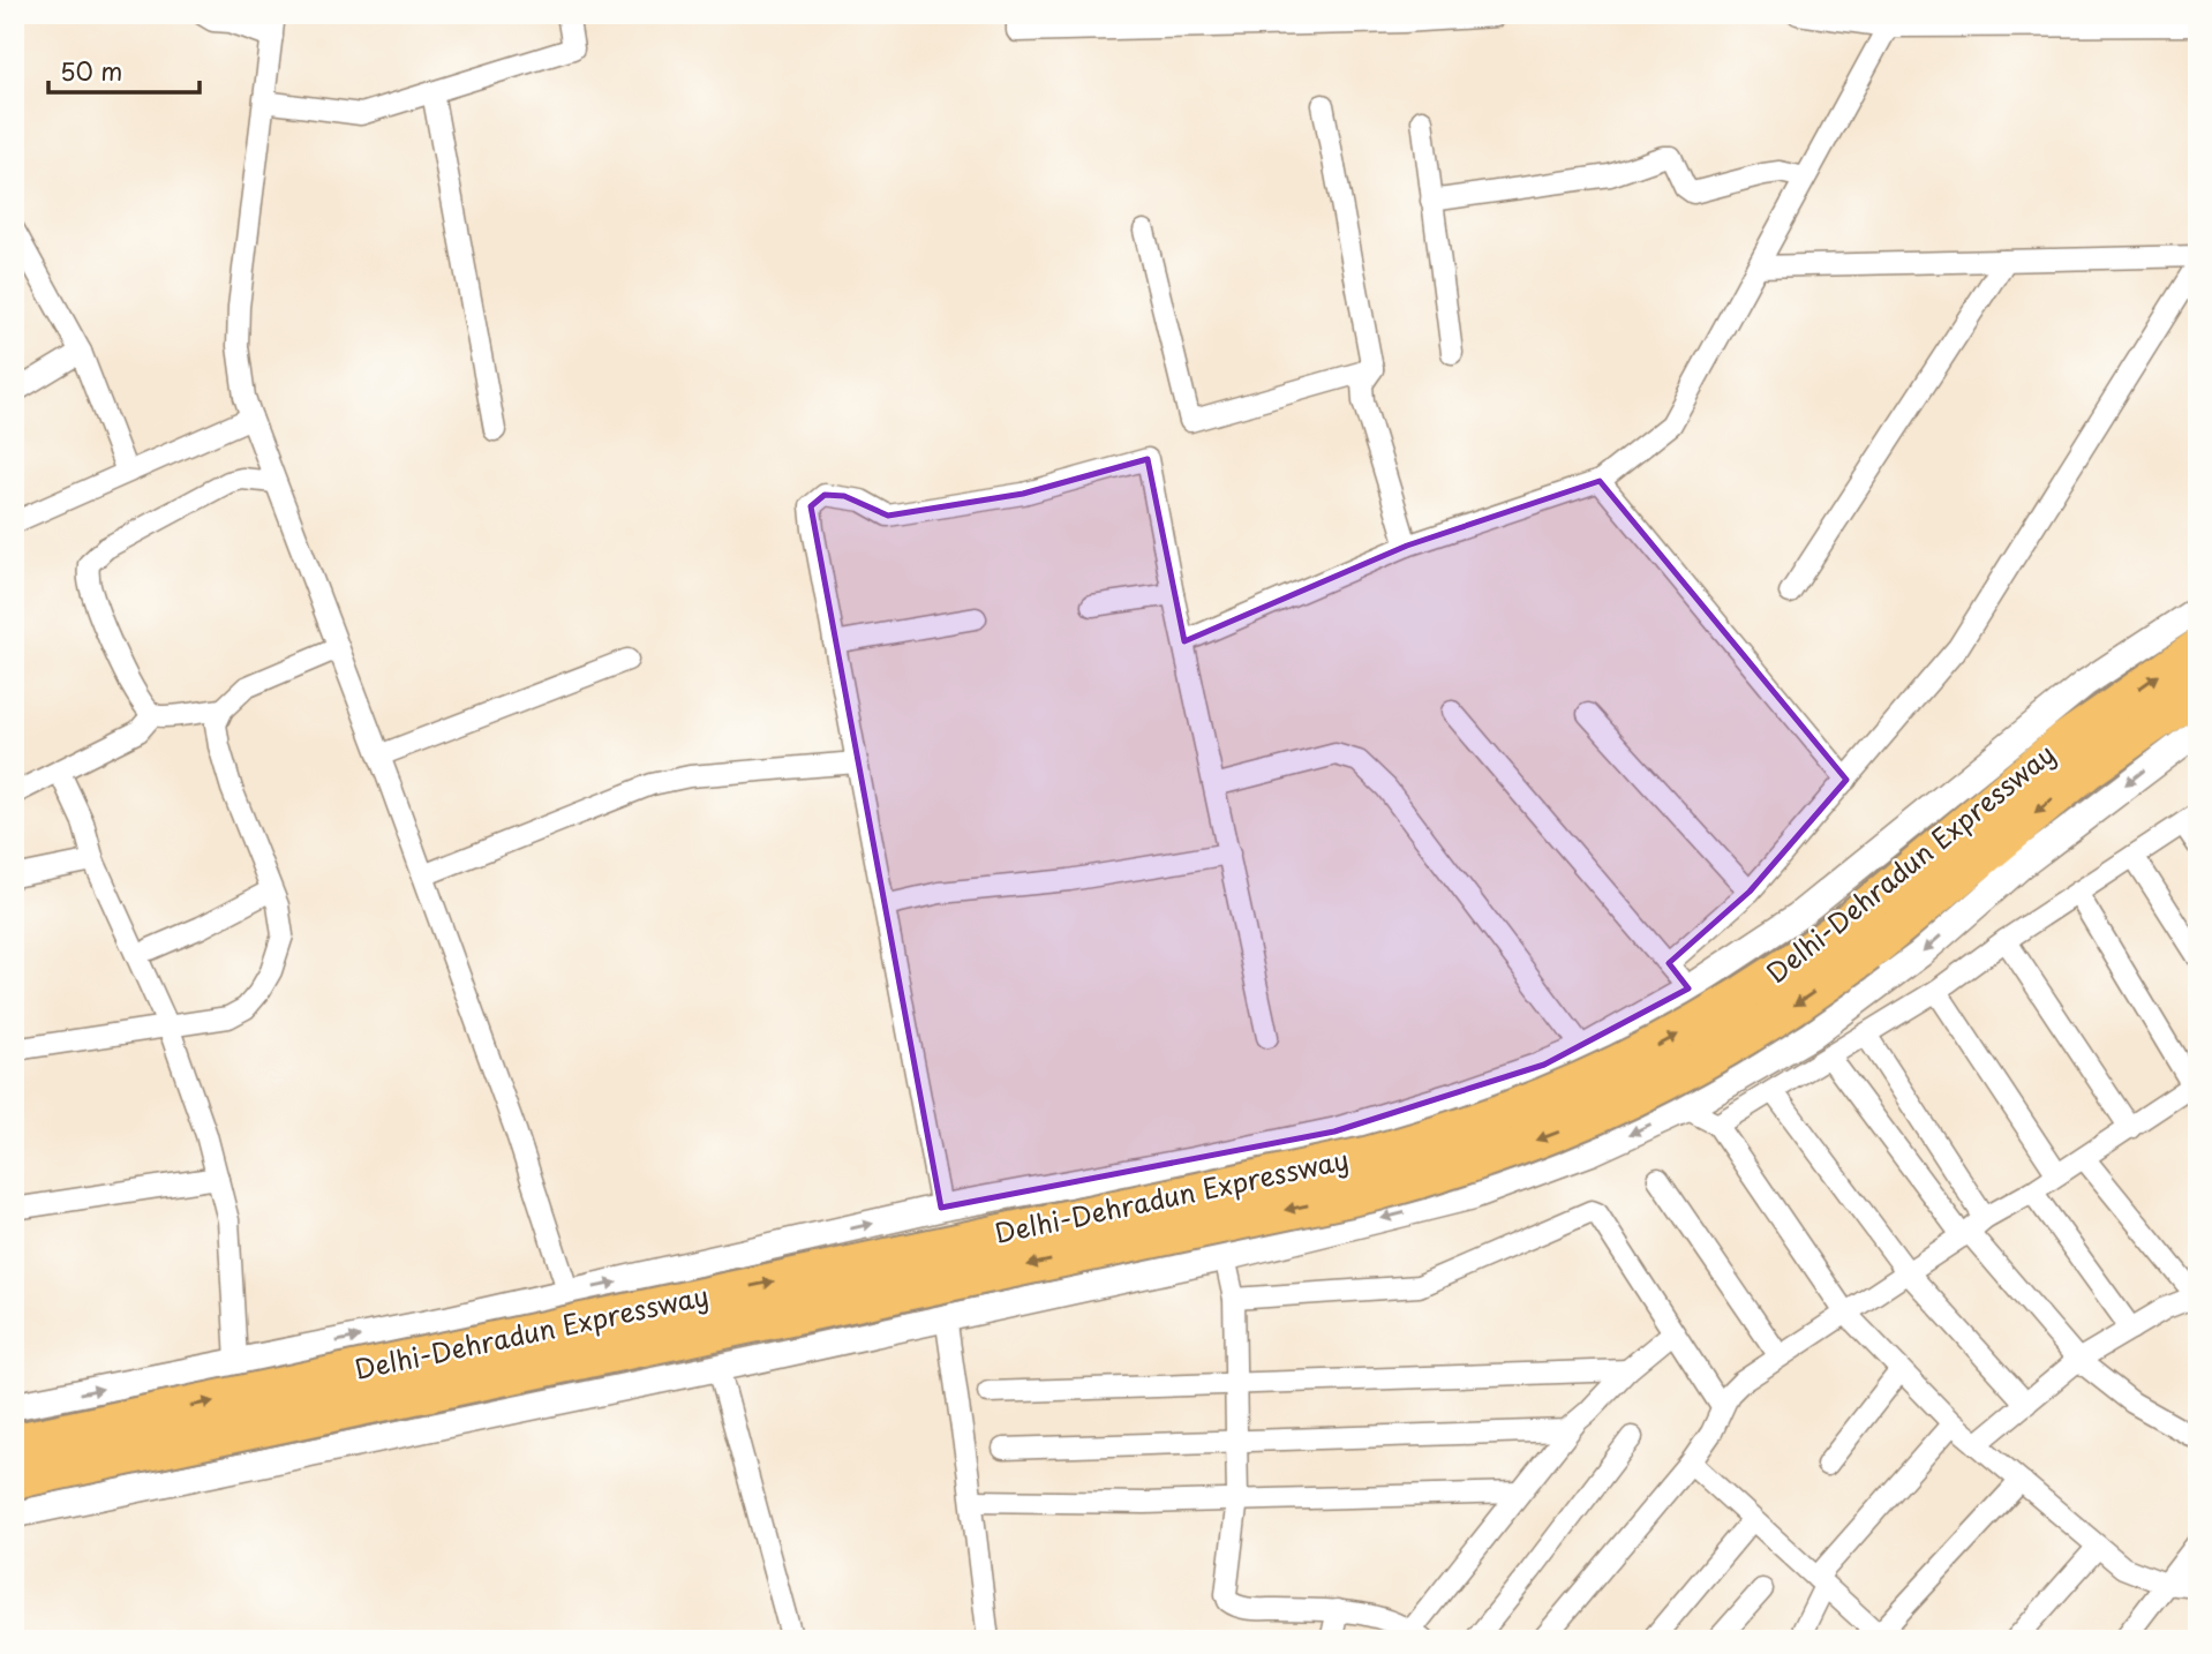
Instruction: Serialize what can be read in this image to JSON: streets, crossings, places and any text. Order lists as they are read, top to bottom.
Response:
{
  "streets": {
    "highway": ["Delhi-Dehradun Expressway"]
  },
  "scale_bar": "50 m"
}
